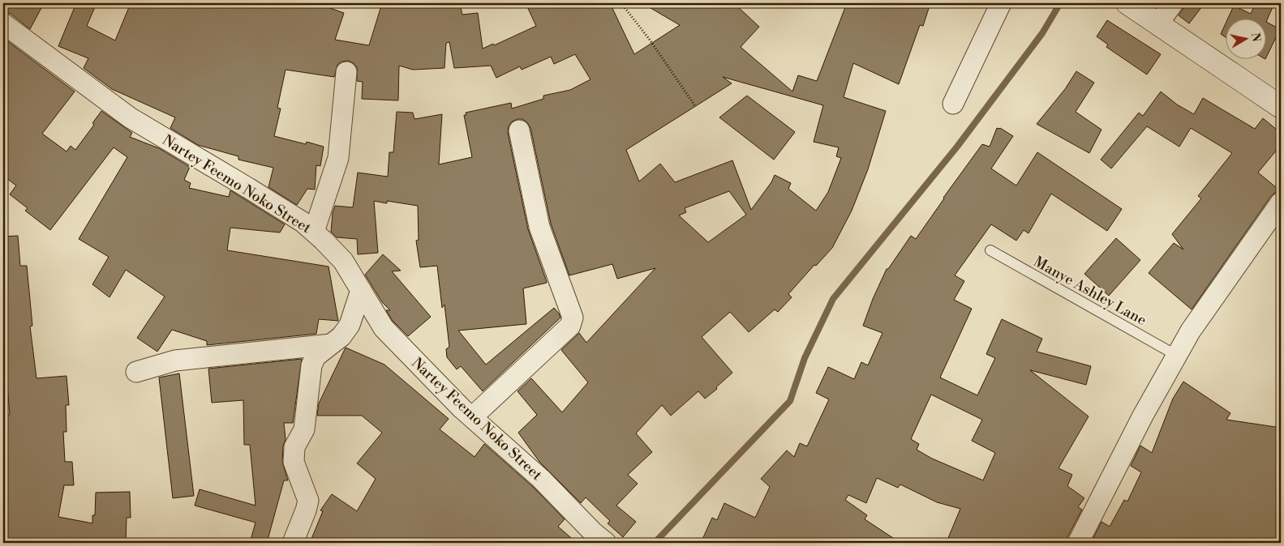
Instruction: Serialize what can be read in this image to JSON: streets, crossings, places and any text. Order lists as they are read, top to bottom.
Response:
{
  "streets": {
    "street": ["Nartey Feemo Noko Street"],
    "lane": ["Manye Ashley Lane"]
  },
  "north": "right"
}
